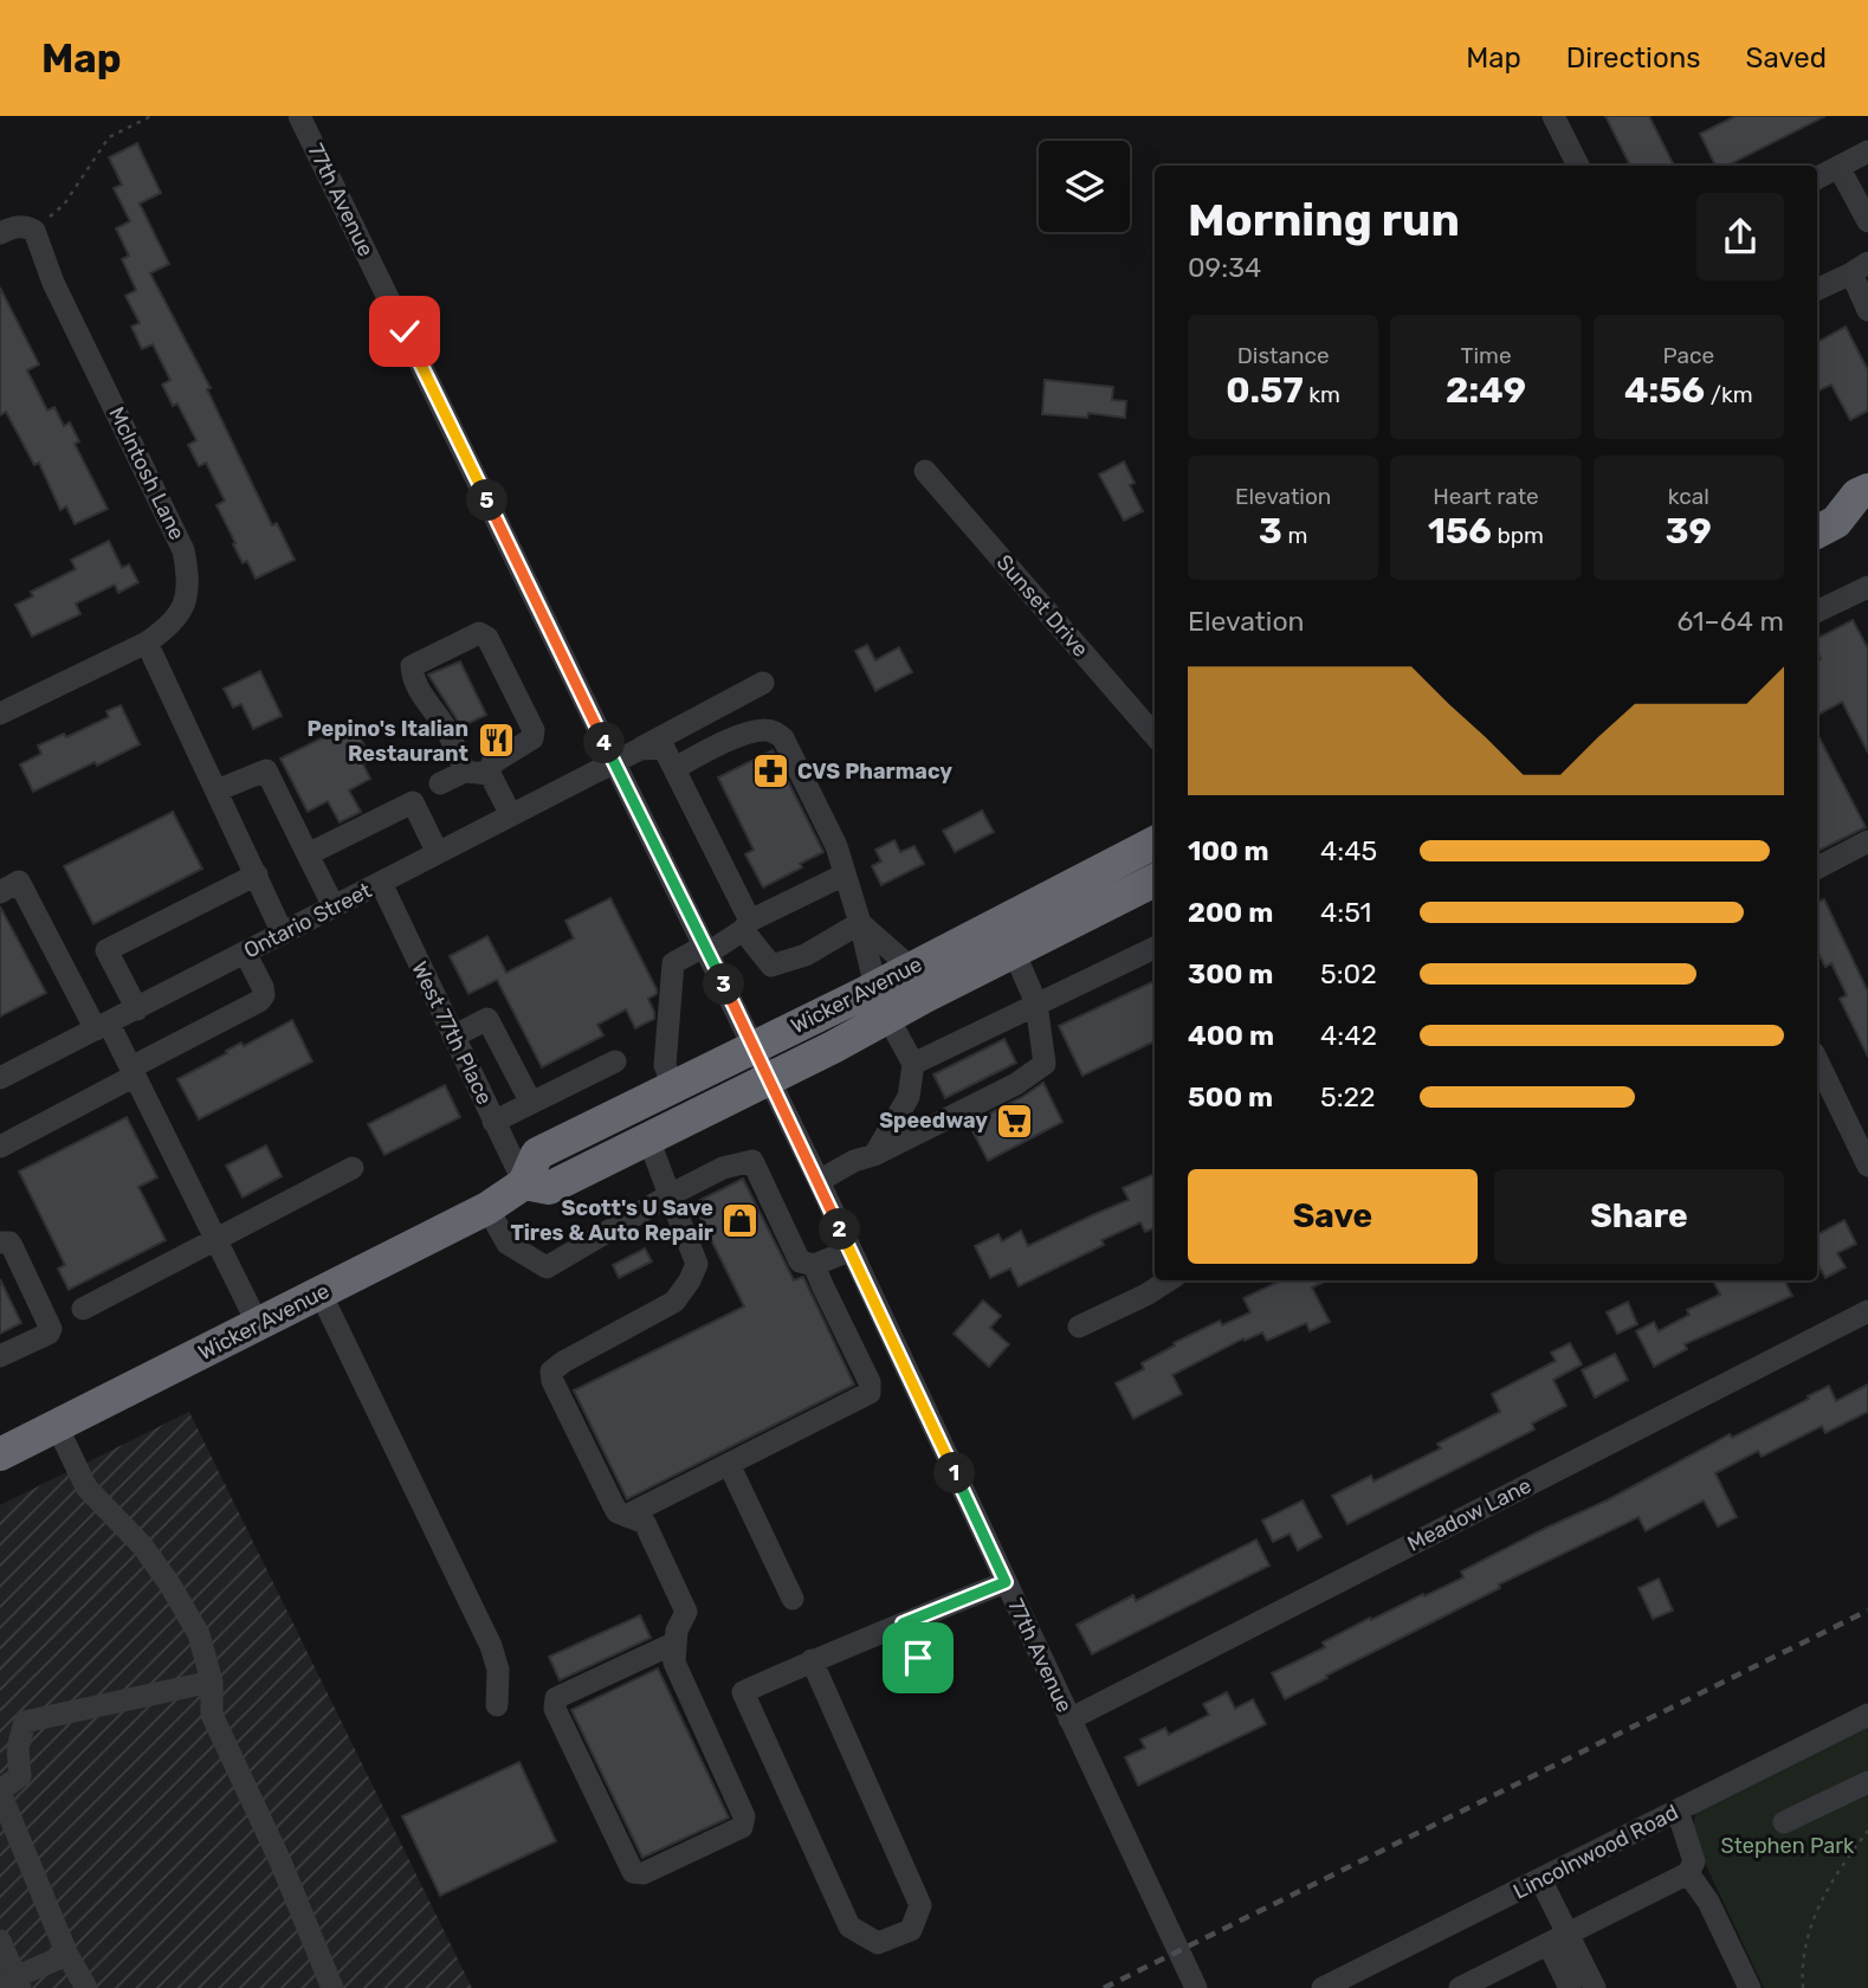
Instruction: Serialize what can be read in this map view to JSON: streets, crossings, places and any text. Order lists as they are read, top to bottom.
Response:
{
  "streets": {
    "highway": ["Wicker Avenue"],
    "street": [
      "77th Avenue",
      "Mclntosh Lane",
      "Sunset Drive",
      "Ontario Street",
      "West 77th Place",
      "Meadow Lane",
      "Lincolnwood Road"
    ]
  },
  "crossings": [
    ["77th Avenue", "Ontario Street"],
    ["77th Avenue", "Wicker Avenue"],
    ["77th Avenue", "Meadow Lane"],
    ["Ontario Street", "West 77th Place"],
    ["Wicker Avenue", "West 77th Place"]
  ],
  "parks": ["Stephen Park"],
  "places": {
    "restaurant": ["Pepino's Italian Restaurant"],
    "pharmacy": ["CVS Pharmacy"],
    "supermarket": ["Speedway"],
    "shop": ["Scott's U Save Tires & Auto Repair"]
  },
  "page": {
    "header": "Map",
    "nav": ["Map", "Directions", "Saved"],
    "heading": ["Morning run", "09:34"],
    "stats": [
      ["Distance", "0.57 km"],
      ["Time", "2:49"],
      ["Pace", "4:56 /km"],
      ["Elevation", "3 m"],
      ["Heart rate", "156 bpm"],
      ["kcal", "39"]
    ],
    "pins": [
      "5",
      "4",
      "3",
      "2",
      "1"
    ],
    "chart": ["Elevation", "61–64 m"],
    "list": [
      {
        "name": "100 m",
        "note": "4:45"
      },
      {
        "name": "200 m",
        "note": "4:51"
      },
      {
        "name": "300 m",
        "note": "5:02"
      },
      {
        "name": "400 m",
        "note": "4:42"
      },
      {
        "name": "500 m",
        "note": "5:22"
      }
    ],
    "buttons": ["Save", "Share"]
  }
}
